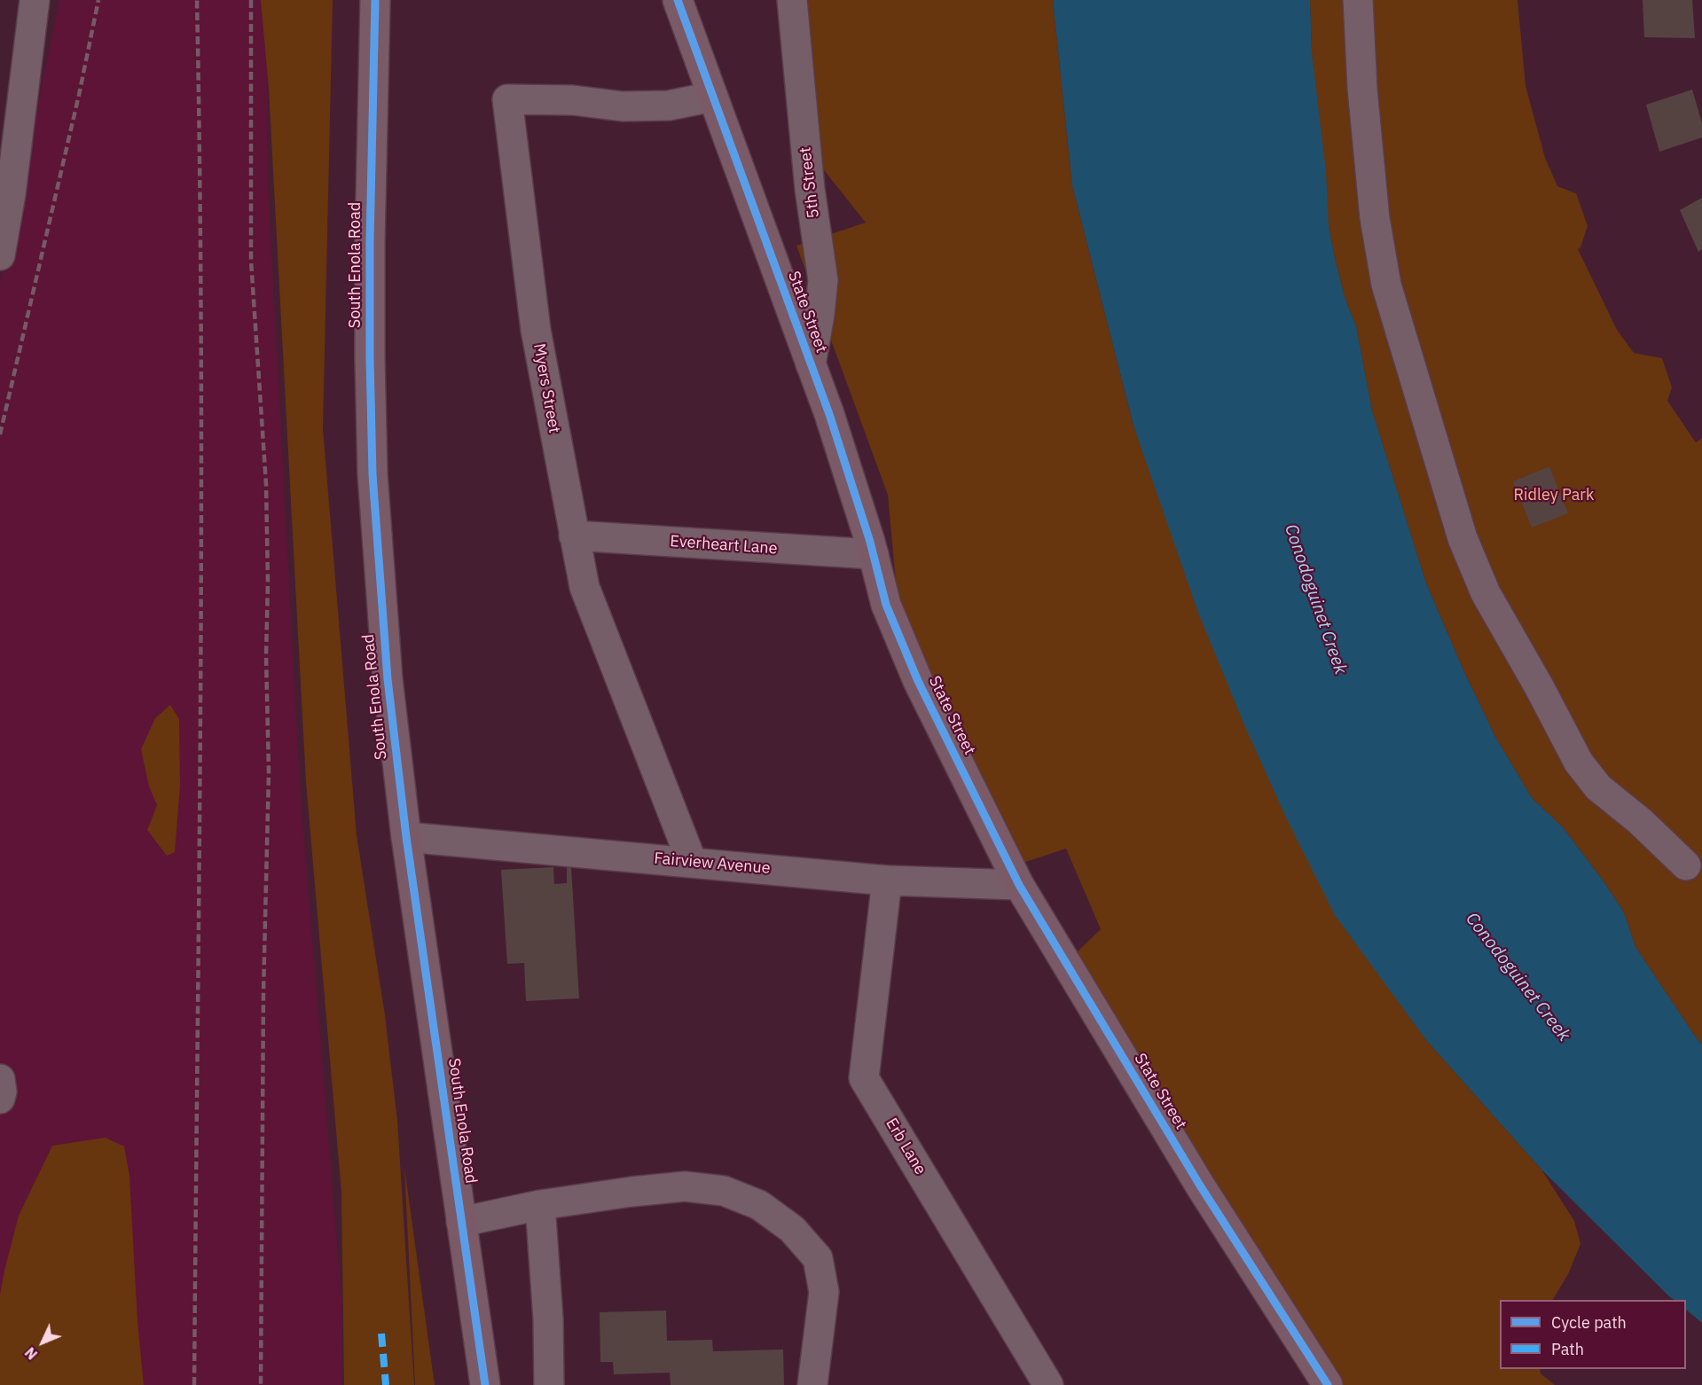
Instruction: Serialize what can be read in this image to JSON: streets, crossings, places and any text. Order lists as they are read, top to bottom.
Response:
{
  "streets": {
    "main road": ["South Enola Road", "State Street"],
    "street": [
      "5th Street",
      "Myers Street",
      "Everheart Lane",
      "Fairview Avenue",
      "Erb Lane"
    ]
  },
  "crossings": [
    ["5th Street", "State Street"],
    ["South Enola Road", "Fairview Avenue"],
    ["State Street", "Myers Street"],
    ["State Street", "Everheart Lane"],
    ["State Street", "Fairview Avenue"],
    ["Myers Street", "Everheart Lane"],
    ["Myers Street", "Fairview Avenue"],
    ["Fairview Avenue", "Erb Lane"]
  ],
  "water": ["Conodoguinet Creek"],
  "parks": ["Ridley Park"],
  "legend": ["Cycle path", "Path"],
  "north": "bottom left"
}
